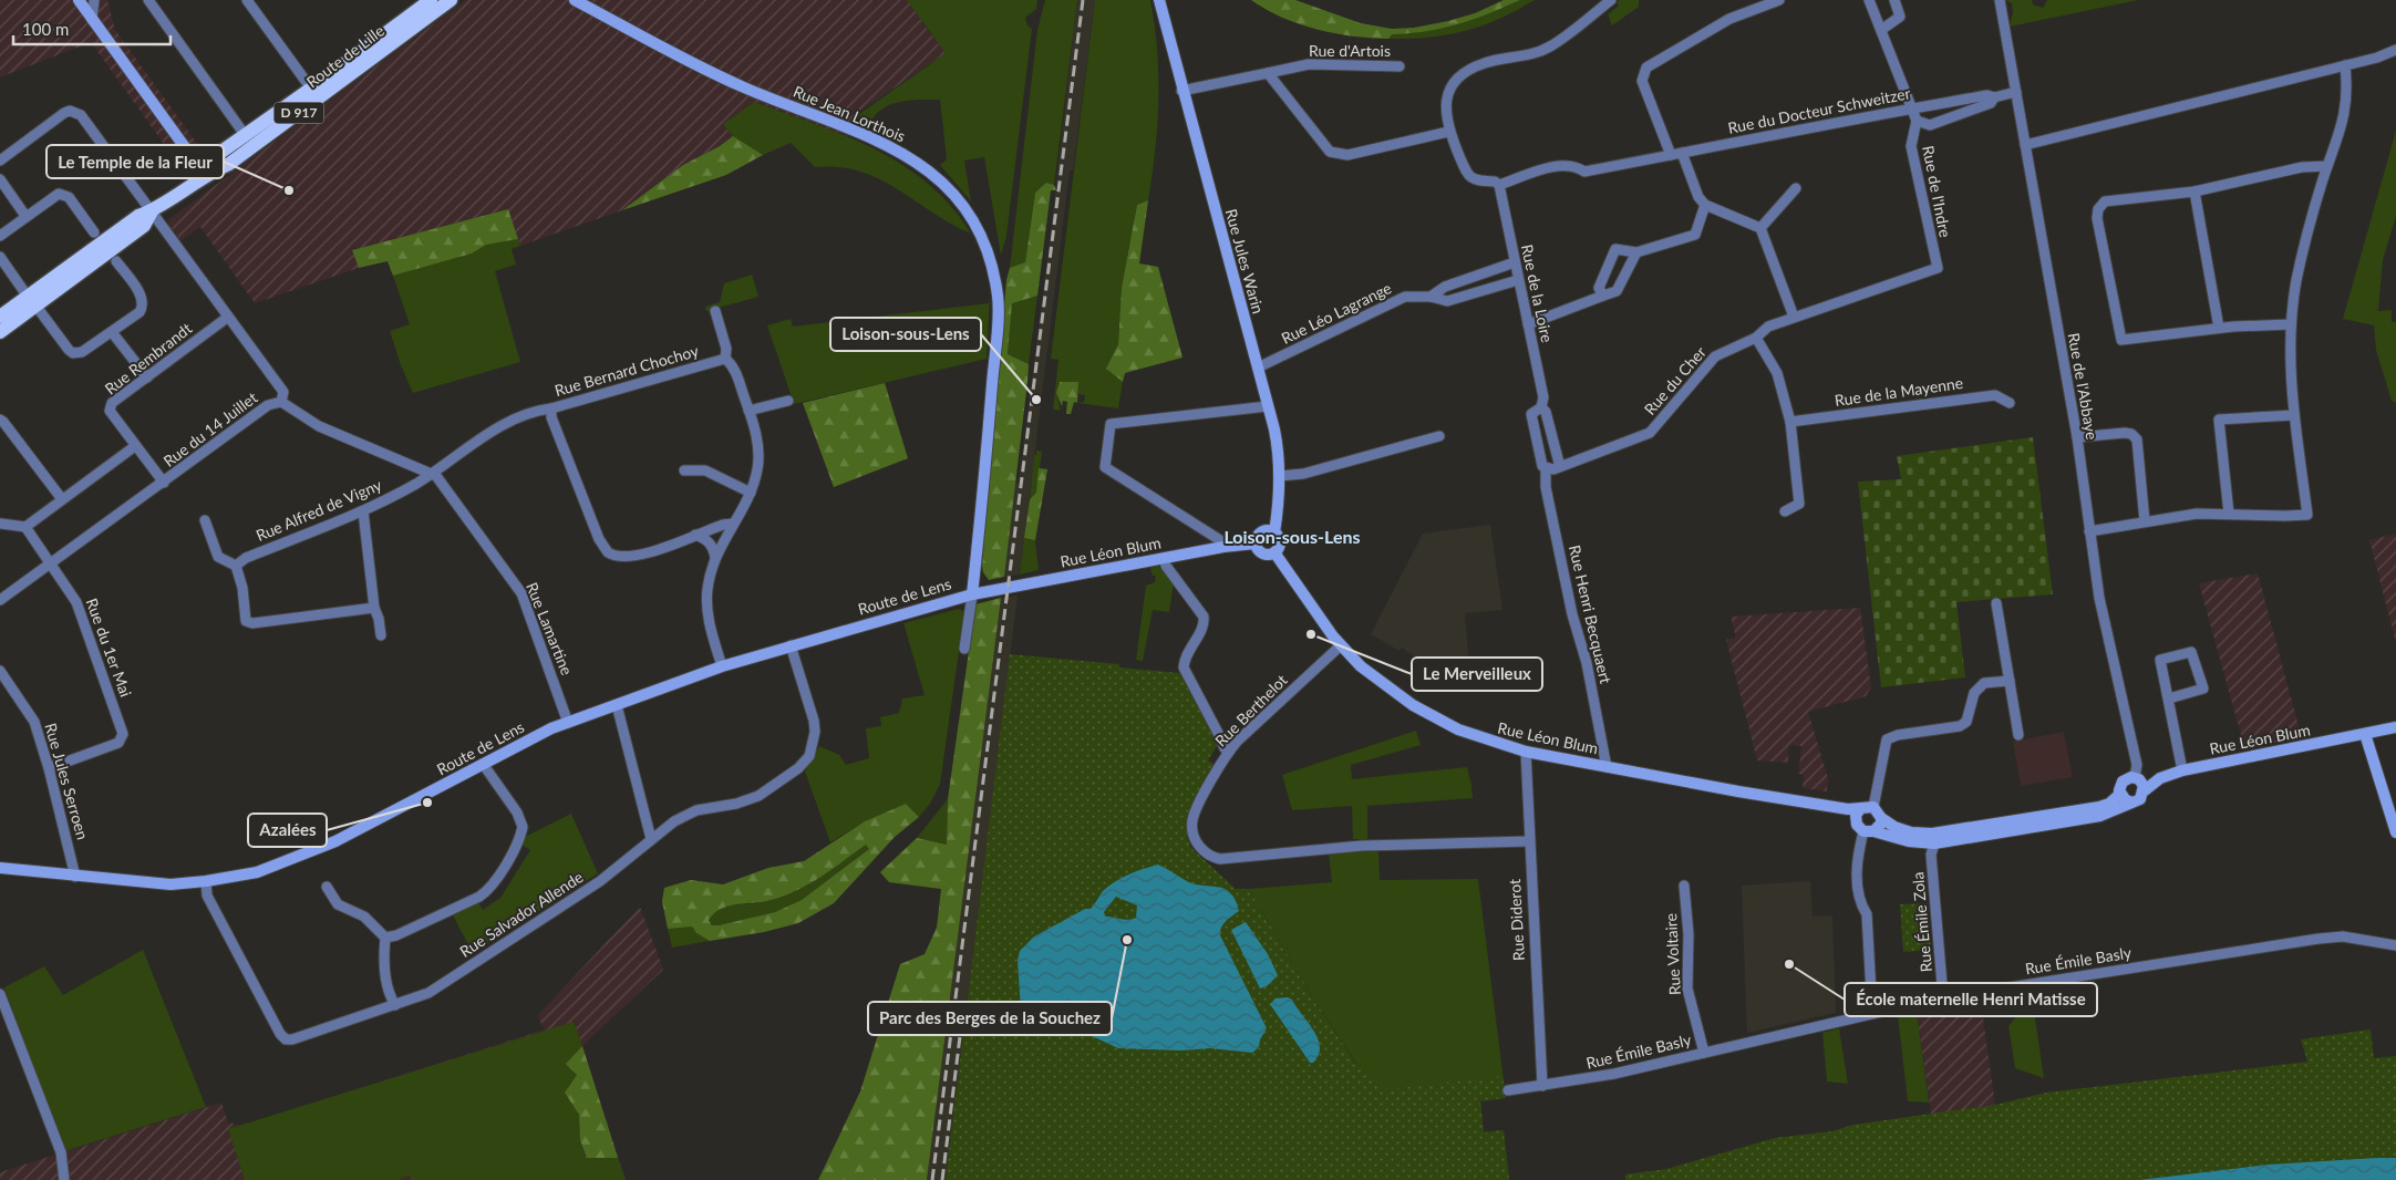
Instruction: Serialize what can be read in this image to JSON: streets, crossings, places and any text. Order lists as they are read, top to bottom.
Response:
{
  "streets": {
    "main road": ["Route de Lille", "D 917"],
    "street": [
      "Rue d'Artois",
      "Rue du Docteur Schweitzer",
      "Rue Jean Lorthois",
      "Rue de l'Indre",
      "Rue Jules Warin",
      "Rue de la Loire",
      "Rue Léo Lagrange",
      "Rue Rembrandt",
      "Rue Bernard Chochoy",
      "Rue du Cher",
      "Rue de l'Abbaye",
      "Rue de la Mayenne",
      "Rue du 14 Juillet",
      "Rue Alfred de Vigny",
      "Rue Léon Blum",
      "Route de Lens",
      "Rue Henri Becquaert",
      "Rue Lamartine",
      "Rue du 1er Mai",
      "Rue Berthelot",
      "Rue Jules Serroen",
      "Rue Salvador Allende",
      "Rue Diderot",
      "Rue Émile Zola",
      "Rue Voltaire",
      "Rue Émile Basly"
    ]
  },
  "crossings": [
    ["Rue d'Artois", "Rue Jules Warin"],
    ["Route de Lille", "Rue du 14 Juillet"],
    ["Rue du Docteur Schweitzer", "Rue de l'Indre"],
    ["Rue du Docteur Schweitzer", "Rue de la Loire"],
    ["Rue du Docteur Schweitzer", "Rue de l'Abbaye"],
    ["Rue Jean Lorthois", "Rue Léon Blum"],
    ["Rue Jean Lorthois", "Route de Lens"],
    ["Rue de l'Indre", "Rue du Cher"],
    ["Rue Jules Warin", "Rue Léo Lagrange"],
    ["Rue Jules Warin", "Rue Léon Blum"],
    ["Rue de la Loire", "Rue Léo Lagrange"],
    ["Rue de la Loire", "Rue du Cher"],
    ["Rue de la Loire", "Rue Henri Becquaert"],
    ["Rue Rembrandt", "Rue du 14 Juillet"],
    ["Rue Bernard Chochoy", "Rue Alfred de Vigny"],
    ["Rue de l'Abbaye", "Rue Léon Blum"],
    ["Rue du 14 Juillet", "Rue du 1er Mai"],
    ["Rue Alfred de Vigny", "Rue Lamartine"],
    ["Rue Léon Blum", "Route de Lens"],
    ["Rue Léon Blum", "Rue Henri Becquaert"],
    ["Rue Léon Blum", "Rue Berthelot"],
    ["Rue Léon Blum", "Rue Diderot"],
    ["Route de Lens", "Rue Lamartine"],
    ["Route de Lens", "Rue Jules Serroen"],
    ["Route de Lens", "Rue Salvador Allende"],
    ["Rue du 1er Mai", "Rue Jules Serroen"],
    ["Rue Berthelot", "Rue Diderot"],
    ["Rue Diderot", "Rue Émile Basly"],
    ["Rue Émile Zola", "Rue Émile Basly"],
    ["Rue Voltaire", "Rue Émile Basly"]
  ],
  "districts": ["Loison-sous-Lens"],
  "places": [
    "Le Temple de la Fleur",
    "Loison-sous-Lens",
    "Le Merveilleux",
    "Azalées",
    "Parc des Berges de la Souchez",
    "École maternelle Henri Matisse"
  ],
  "scale_bar": "100 m"
}
